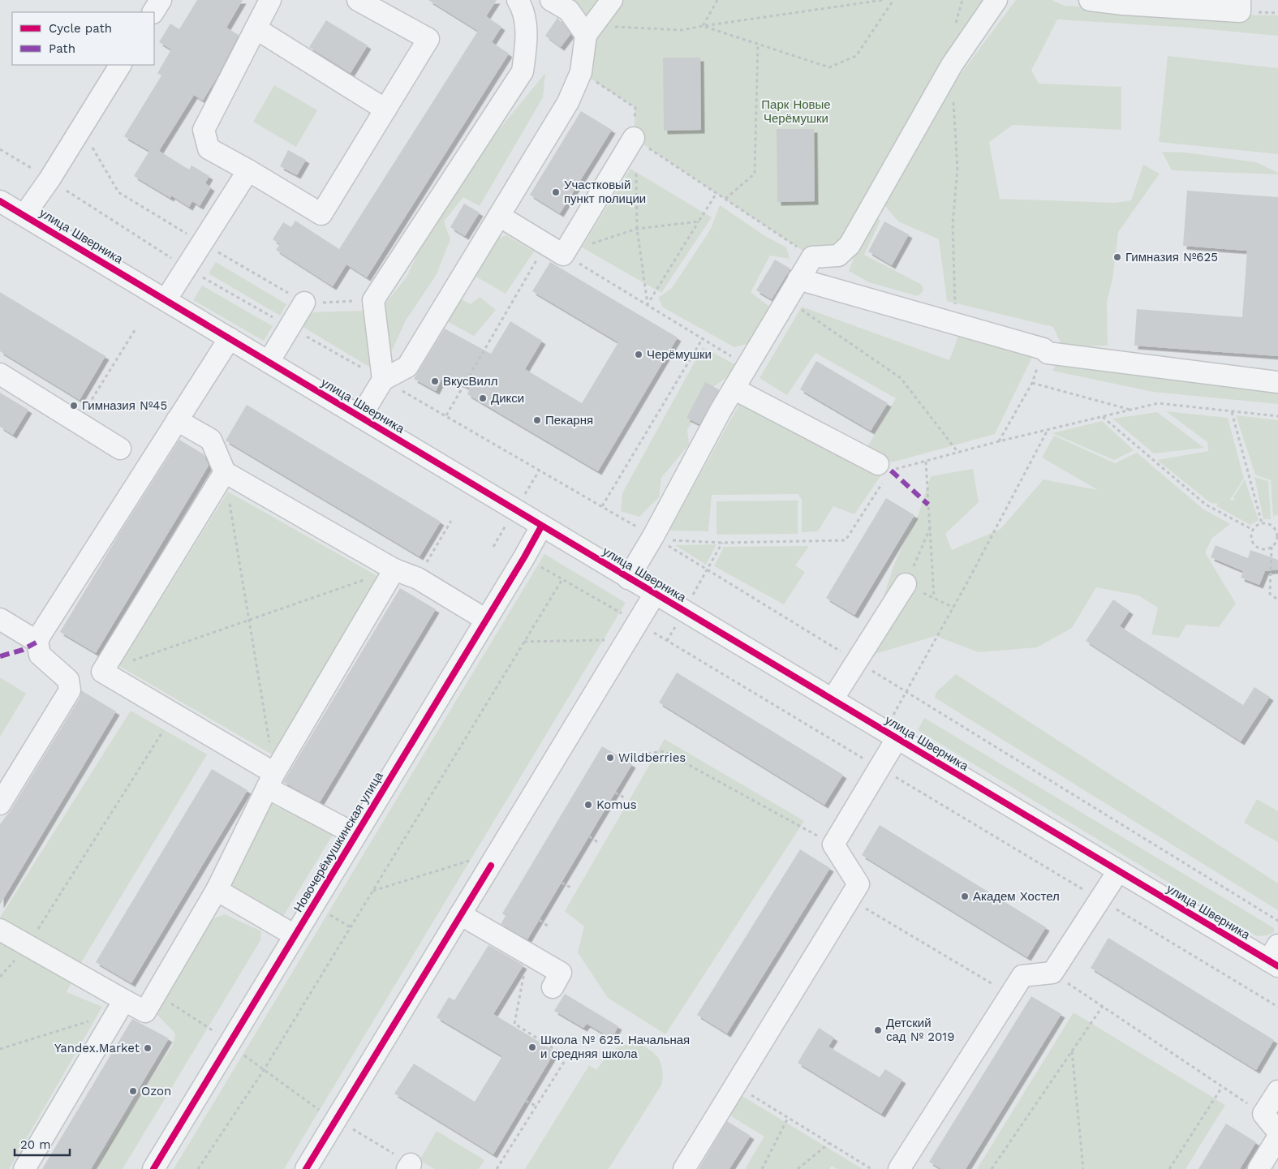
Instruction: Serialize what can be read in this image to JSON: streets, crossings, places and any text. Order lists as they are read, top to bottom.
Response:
{
  "streets": {
    "street": ["улица Шверника", "Новочерёмушкинская улица"]
  },
  "crossings": [
    ["улица Шверника", "Новочерёмушкинская улица"]
  ],
  "parks": ["Парк Новые Черёмушки"],
  "places": [
    "Участковый пункт полиции",
    "Гимназия №625",
    "Черёмушки",
    "ВкусВилл",
    "Дикси",
    "Гимназия №45",
    "Пекарня",
    "Wildberries",
    "Komus",
    "Академ Хостел",
    "Детский сад № 2019",
    "Школа № 625. Начальная и средняя школа",
    "Yandex.Market",
    "Ozon"
  ],
  "legend": ["Cycle path", "Path"],
  "scale_bar": "20 m"
}
